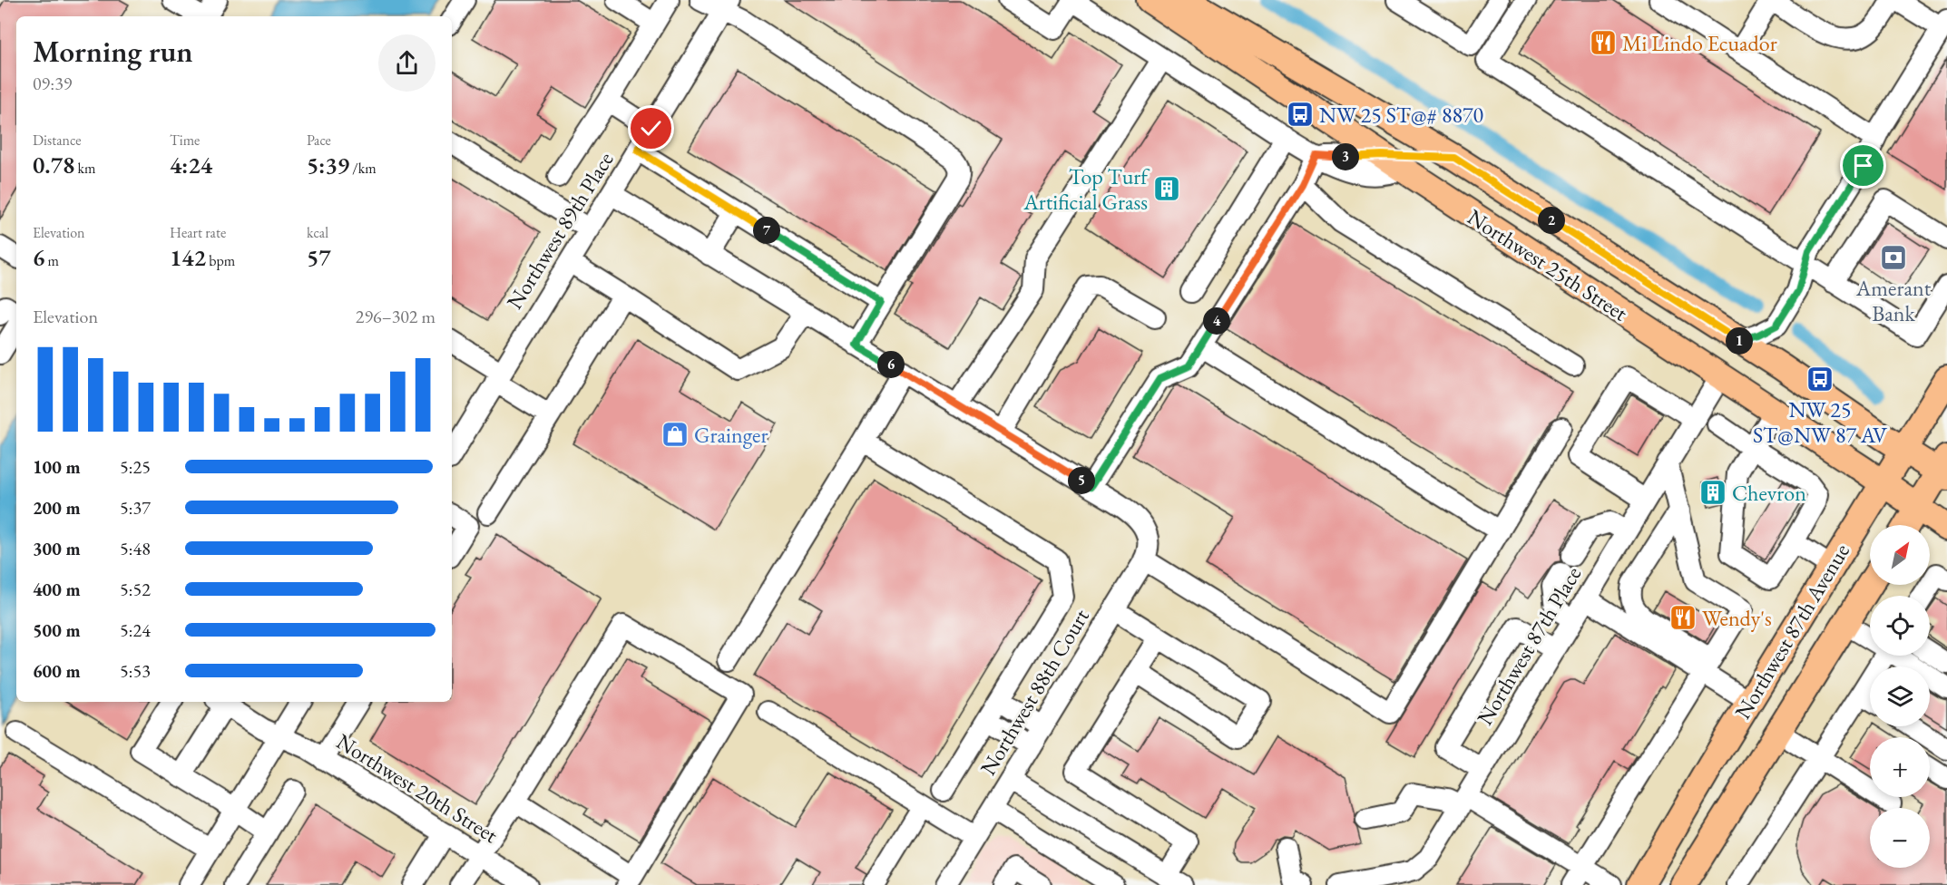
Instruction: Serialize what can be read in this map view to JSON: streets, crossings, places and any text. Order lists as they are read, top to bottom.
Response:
{
  "streets": {
    "main road": ["Northwest 25th Street", "Northwest 87th Avenue"],
    "street": [
      "Northwest 89th Place",
      "Northwest 87th Place",
      "Northwest 88th Court",
      "Northwest 20th Street"
    ]
  },
  "crossings": [
    ["Northwest 25th Street", "Northwest 87th Avenue"],
    ["Northwest 25th Street", "Northwest 87th Place"]
  ],
  "places": {
    "restaurant": ["Mi Lindo Ecuador", "Wendy's"],
    "bus stop": ["NW 25 ST@# 8870", "NW 25 ST@NW 87 AV"],
    "building": ["Top Turf Artificial Grass", "Chevron"],
    "bank": ["Amerant Bank"],
    "shop": ["Grainger"]
  },
  "north": "top right",
  "page": {
    "heading": ["Morning run", "09:39"],
    "stats": [
      ["Distance", "0.78 km"],
      ["Time", "4:24"],
      ["Pace", "5:39 /km"],
      ["Elevation", "6 m"],
      ["Heart rate", "142 bpm"],
      ["kcal", "57"]
    ],
    "pins": [
      "3",
      "2",
      "7",
      "4",
      "1",
      "6",
      "5"
    ],
    "chart": ["Elevation", "296–302 m"],
    "list": [
      {
        "name": "100 m",
        "note": "5:25"
      },
      {
        "name": "200 m",
        "note": "5:37"
      },
      {
        "name": "300 m",
        "note": "5:48"
      },
      {
        "name": "400 m",
        "note": "5:52"
      },
      {
        "name": "500 m",
        "note": "5:24"
      },
      {
        "name": "600 m",
        "note": "5:53"
      }
    ],
    "map_buttons": ["+", "−"]
  }
}
